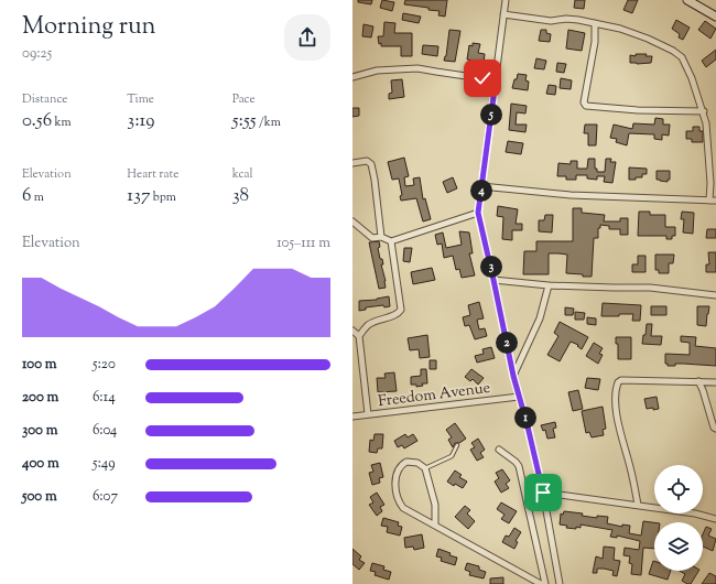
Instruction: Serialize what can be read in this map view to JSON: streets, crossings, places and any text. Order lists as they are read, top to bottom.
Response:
{
  "streets": {
    "street": ["Freedom Avenue"]
  },
  "page": {
    "heading": ["Morning run", "09:25"],
    "stats": [
      ["Distance", "0.56 km"],
      ["Time", "3:19"],
      ["Pace", "5:55 /km"],
      ["Elevation", "6 m"],
      ["Heart rate", "137 bpm"],
      ["kcal", "38"]
    ],
    "pins": [
      "5",
      "4",
      "3",
      "2",
      "1"
    ],
    "chart": ["Elevation", "105–111 m"],
    "list": [
      {
        "name": "100 m",
        "note": "5:20"
      },
      {
        "name": "200 m",
        "note": "6:14"
      },
      {
        "name": "300 m",
        "note": "6:04"
      },
      {
        "name": "400 m",
        "note": "5:49"
      },
      {
        "name": "500 m",
        "note": "6:07"
      }
    ]
  }
}
